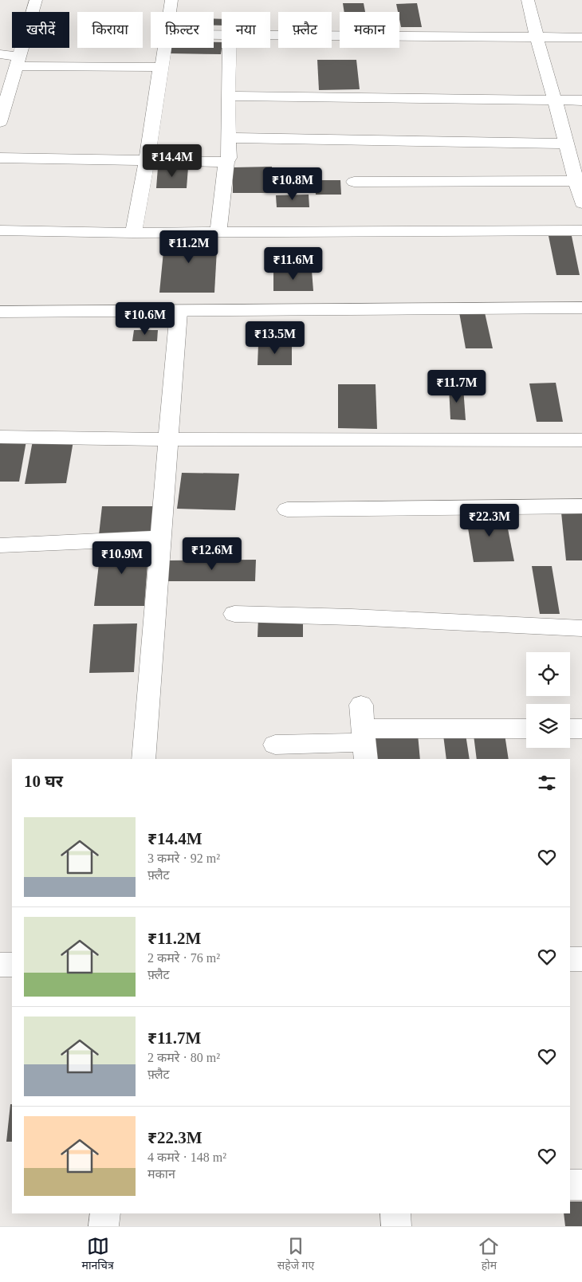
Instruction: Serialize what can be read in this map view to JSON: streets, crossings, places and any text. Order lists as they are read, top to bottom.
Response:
{
  "page": {
    "chip": [
      "खरीदें",
      "किराया",
      "फ़िल्टर",
      "नया",
      "फ़्लैट",
      "मकान"
    ],
    "price": [
      "₹14.4M",
      "₹10.8M",
      "₹11.2M",
      "₹11.6M",
      "₹10.6M",
      "₹13.5M",
      "₹11.7M",
      "₹22.3M",
      "₹12.6M",
      "₹10.9M"
    ],
    "heading": "10 घर",
    "list": [
      {
        "name": "₹14.4M",
        "note": "3 कमरे · 92 m² · फ़्लैट"
      },
      {
        "name": "₹11.2M",
        "note": "2 कमरे · 76 m² · फ़्लैट"
      },
      {
        "name": "₹11.7M",
        "note": "2 कमरे · 80 m² · फ़्लैट"
      },
      {
        "name": "₹22.3M",
        "note": "4 कमरे · 148 m² · मकान"
      }
    ],
    "tabs": ["मानचित्र", "सहेजे गए", "होम"]
  }
}
